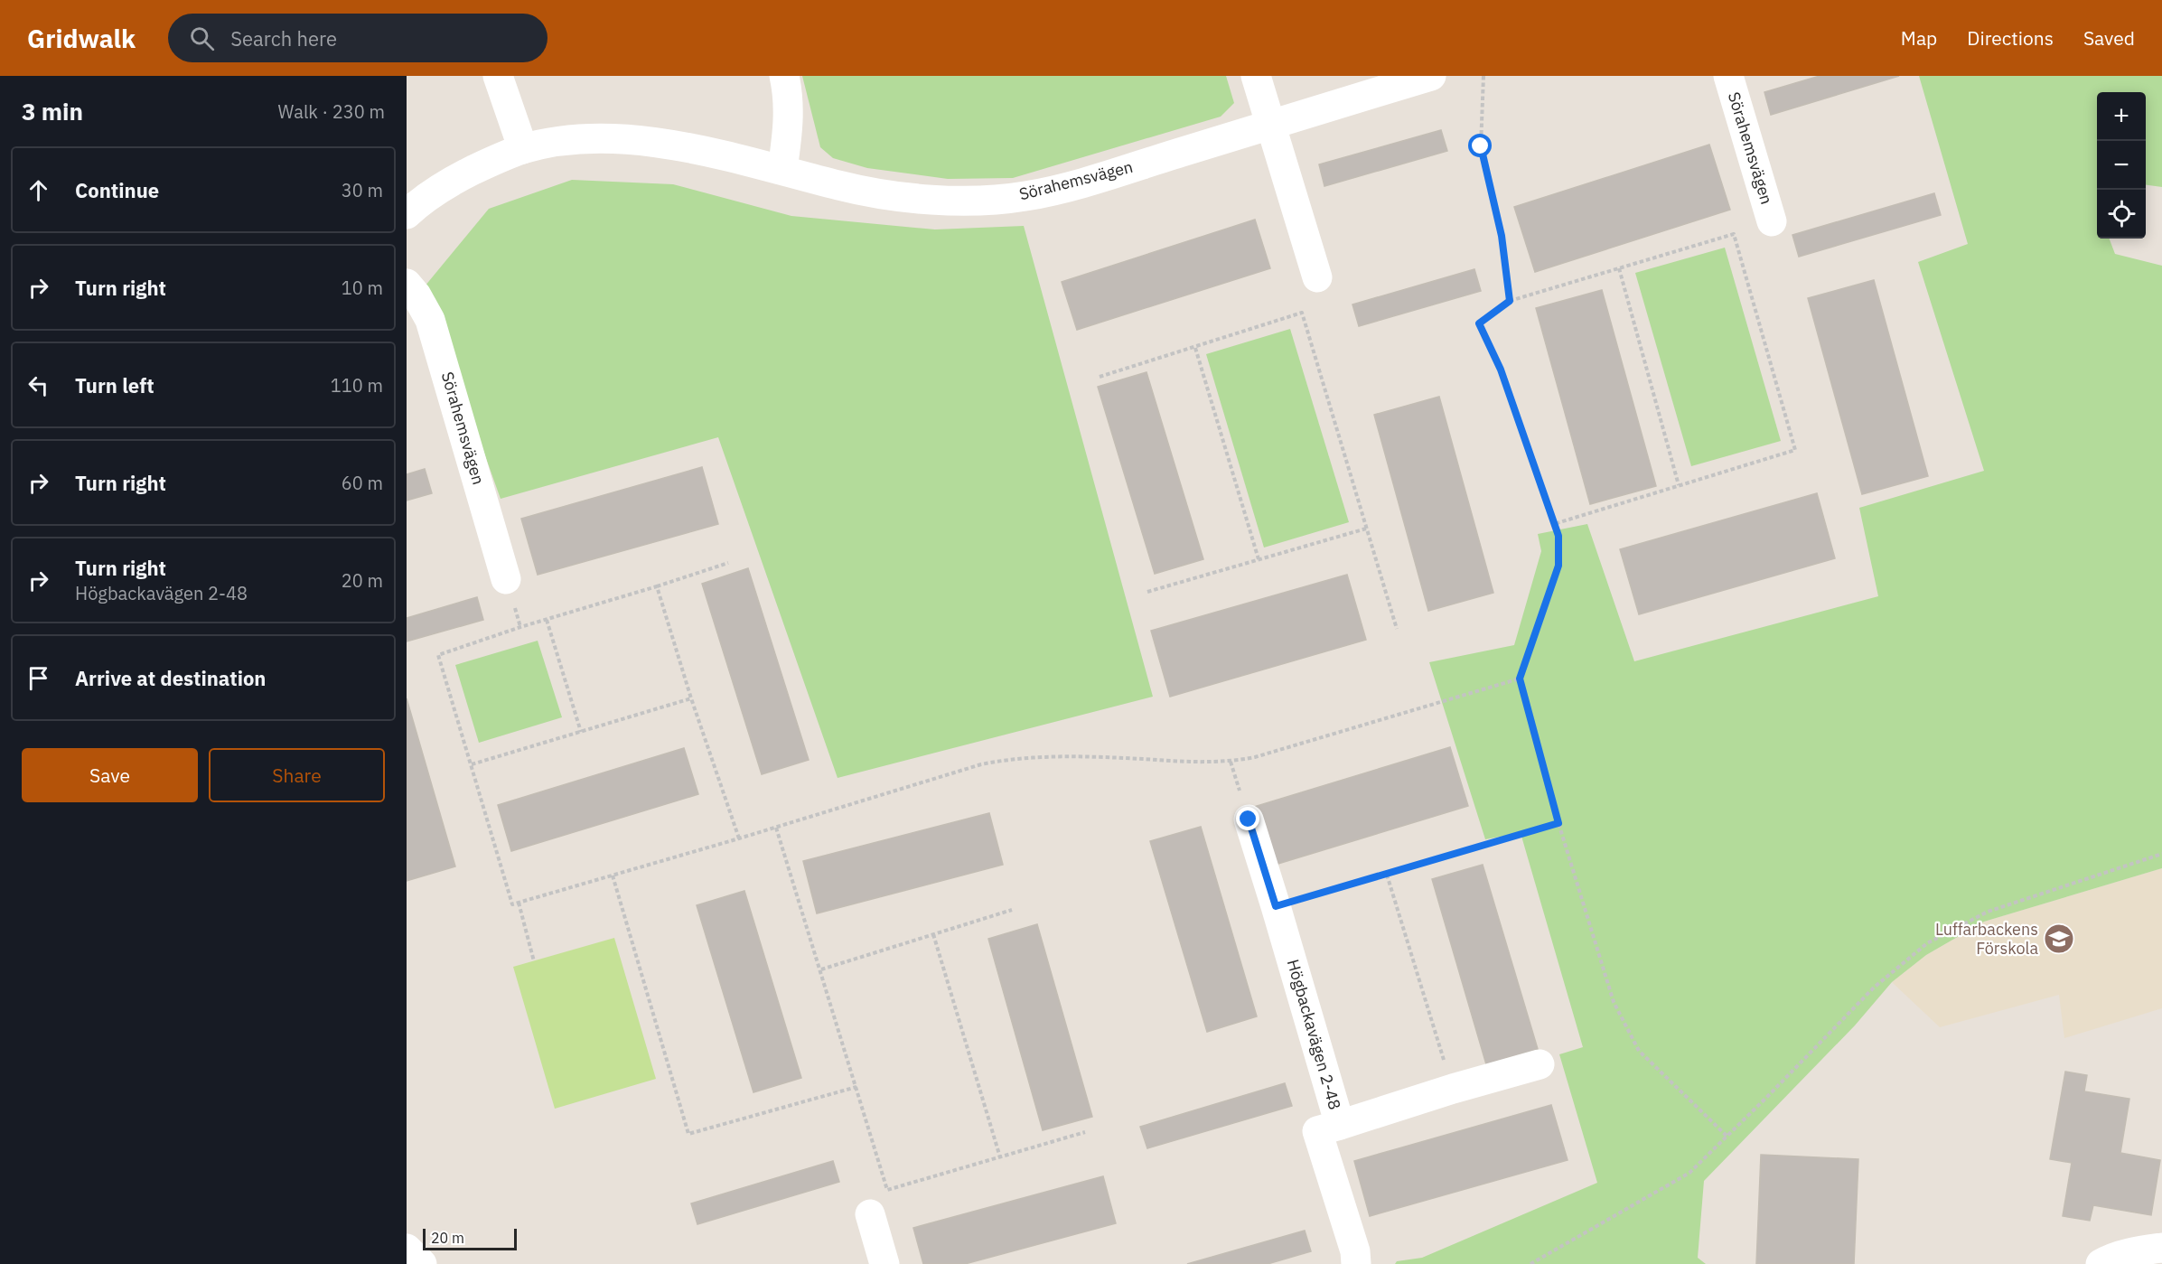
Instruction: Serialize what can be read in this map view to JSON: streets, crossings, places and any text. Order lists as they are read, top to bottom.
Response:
{
  "streets": {
    "street": ["Sörahemsvägen", "Högbackavägen 2-48"]
  },
  "places": {
    "school or university": ["Luffarbackens Förskola"]
  },
  "scale_bar": "20 m",
  "page": {
    "header": "Gridwalk",
    "search": "Search here",
    "nav": ["Map", "Directions", "Saved"],
    "heading": ["3 min", "Walk · 230 m"],
    "map_buttons": ["+", "−"],
    "list": [
      ["Continue", "30 m"],
      ["Turn right", "10 m"],
      ["Turn left", "110 m"],
      ["Turn right", "60 m"],
      ["Turn right", "Högbackavägen 2-48", "20 m"],
      "Arrive at destination"
    ],
    "buttons": ["Save", "Share"],
    "scale": "20 m"
  }
}
